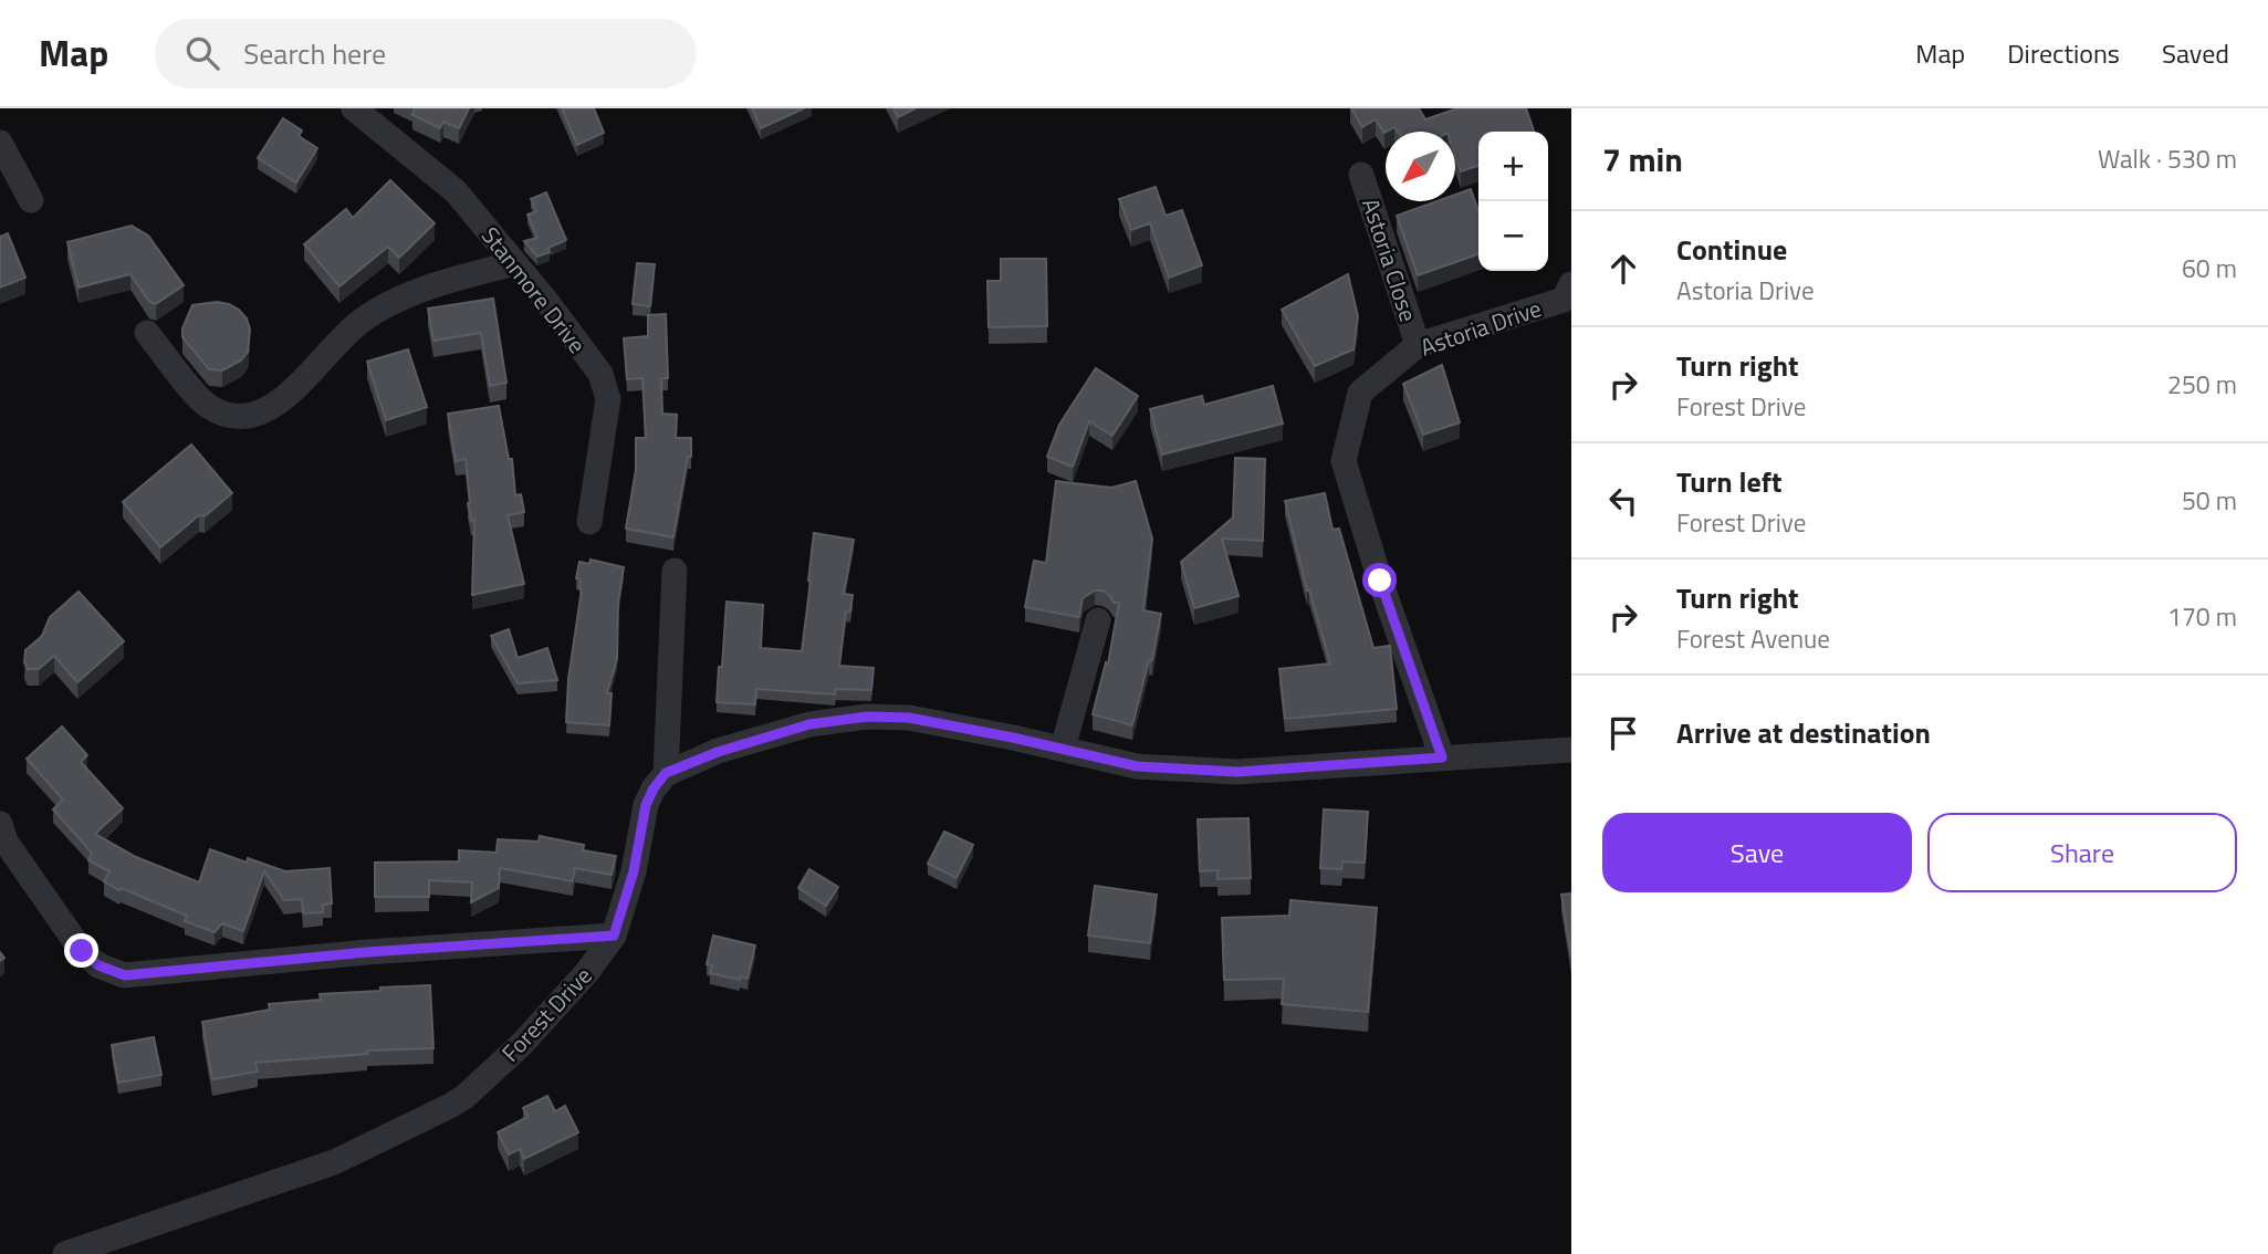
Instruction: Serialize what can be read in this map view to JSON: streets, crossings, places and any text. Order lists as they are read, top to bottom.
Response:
{
  "streets": {
    "street": [
      "Astoria Close",
      "Stanmore Drive",
      "Astoria Drive",
      "Forest Drive"
    ]
  },
  "crossings": [
    ["Astoria Close", "Astoria Drive"]
  ],
  "north": "bottom left",
  "page": {
    "header": "Map",
    "search": "Search here",
    "nav": ["Map", "Directions", "Saved"],
    "heading": ["7 min", "Walk · 530 m"],
    "map_buttons": ["+", "−"],
    "list": [
      ["Continue", "Astoria Drive", "60 m"],
      ["Turn right", "Forest Drive", "250 m"],
      ["Turn left", "Forest Drive", "50 m"],
      ["Turn right", "Forest Avenue", "170 m"],
      "Arrive at destination"
    ],
    "buttons": ["Save", "Share"]
  }
}
